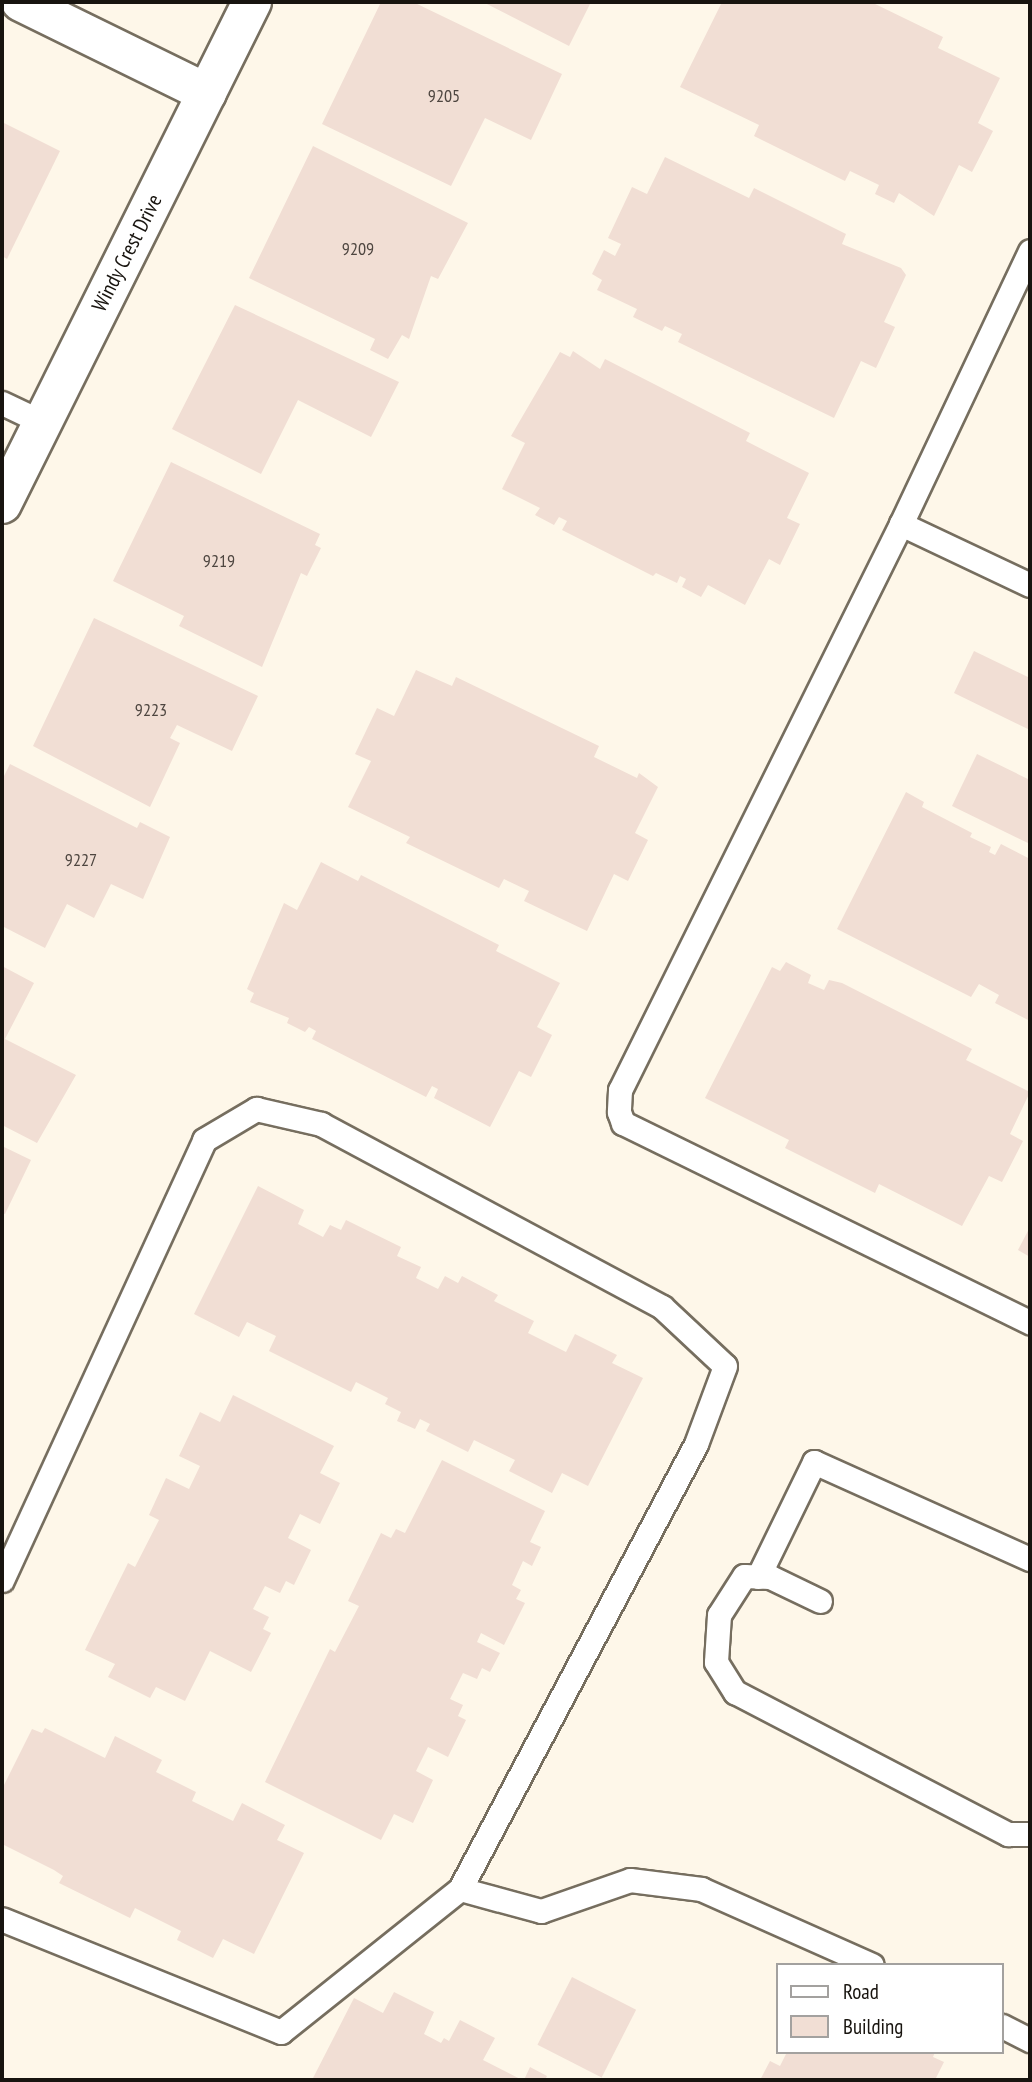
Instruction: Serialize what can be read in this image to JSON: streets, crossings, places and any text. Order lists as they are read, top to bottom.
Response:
{
  "streets": {
    "street": ["Windy Crest Drive"]
  },
  "house_numbers": [
    "9205",
    "9209",
    "9219",
    "9223",
    "9227"
  ],
  "legend": ["Road", "Building"]
}
